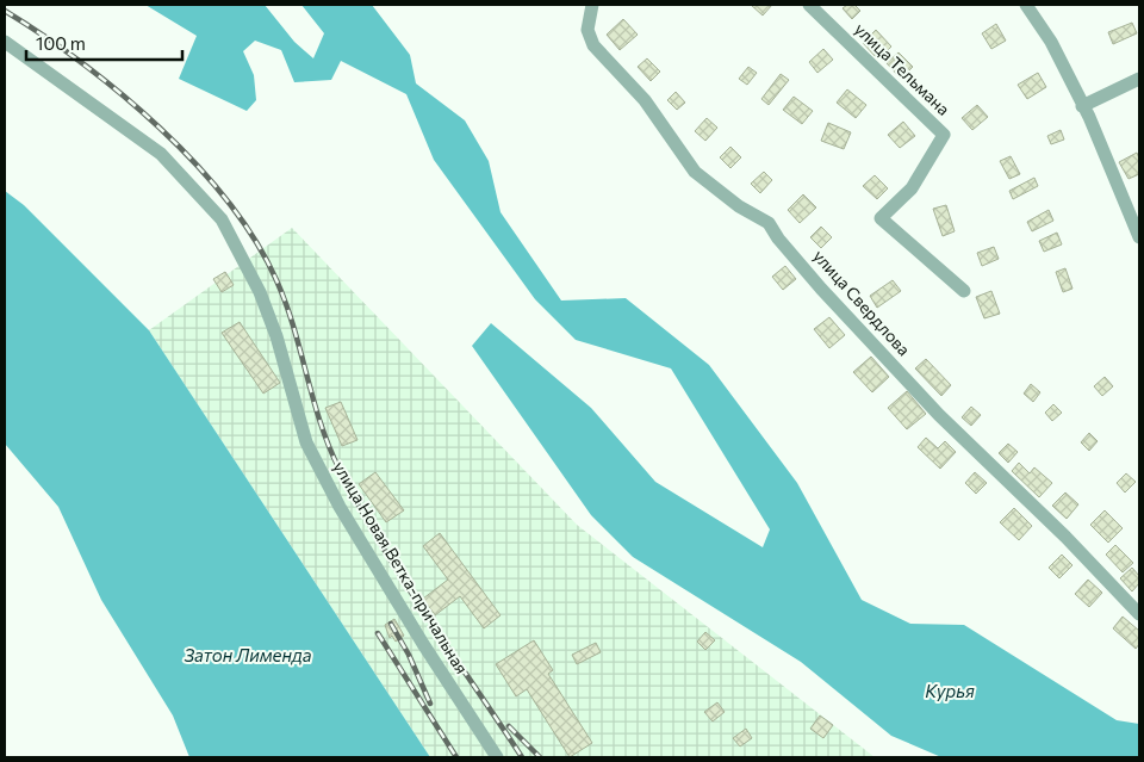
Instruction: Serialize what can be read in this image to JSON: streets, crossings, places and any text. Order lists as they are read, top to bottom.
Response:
{
  "streets": {
    "street": ["улица Тельмана", "улица Свердлова", "улица Новая Ветка-причальная"]
  },
  "water": ["Затон Лименда", "Курья"],
  "scale_bar": "100 m"
}
